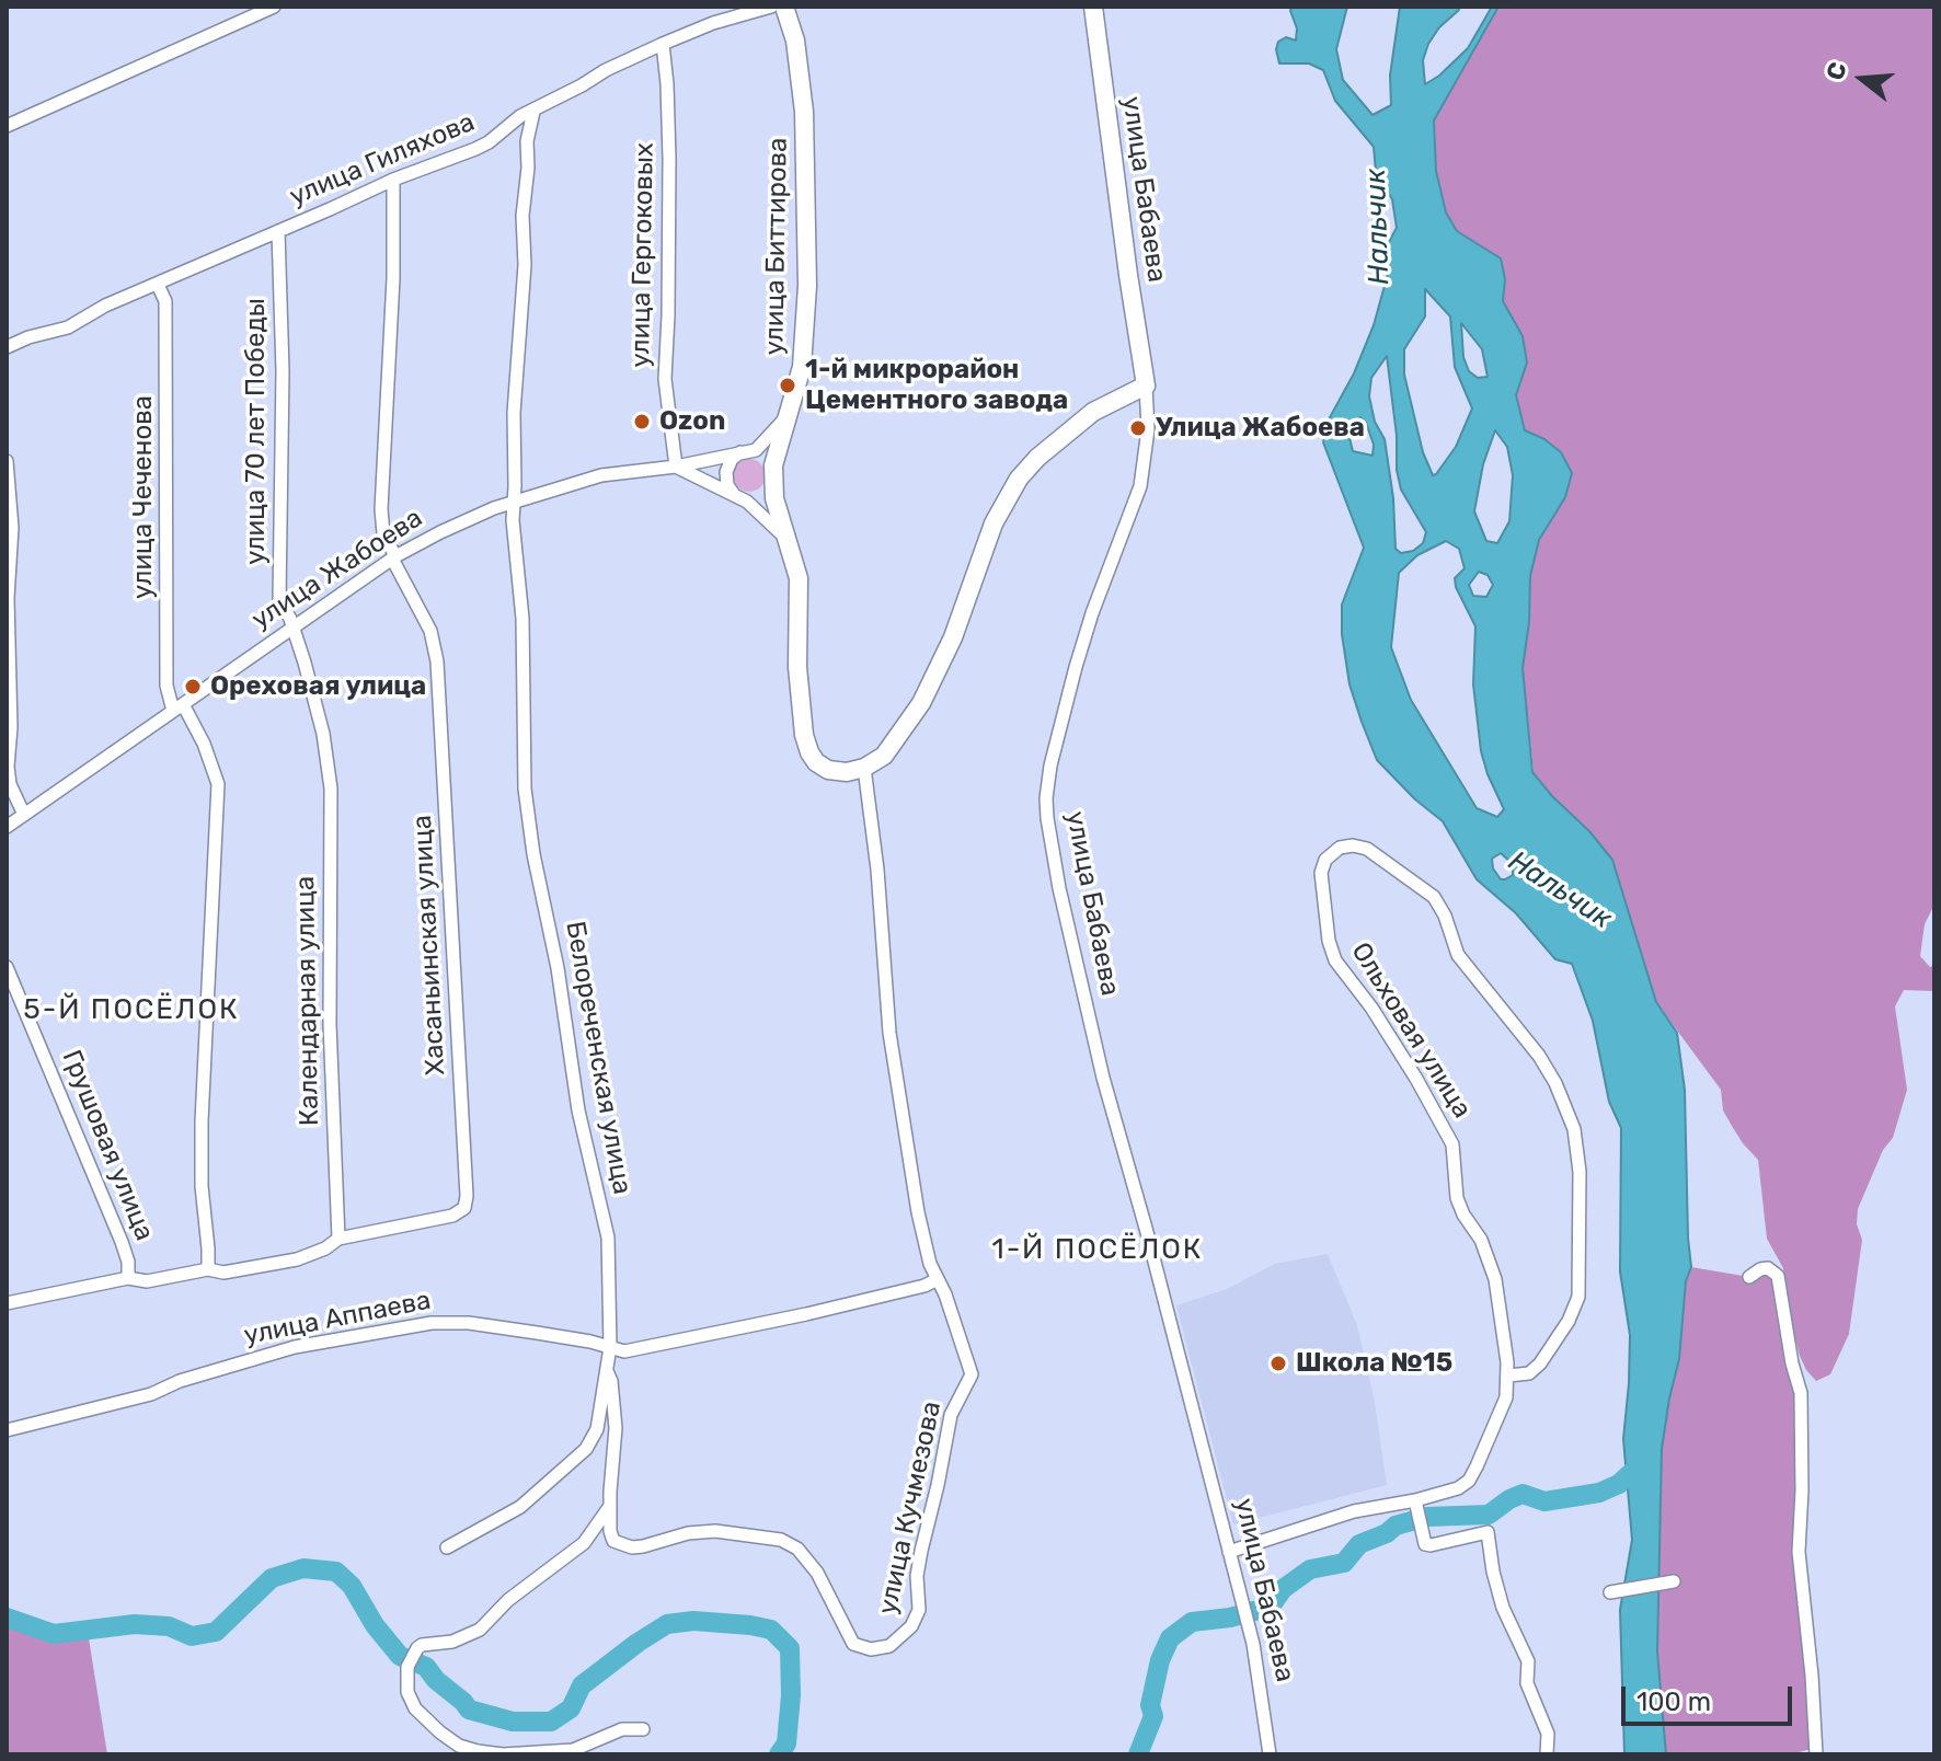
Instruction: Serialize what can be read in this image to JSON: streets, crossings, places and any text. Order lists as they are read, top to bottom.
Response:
{
  "streets": {
    "street": [
      "улица Гиляхова",
      "улица Бабаева",
      "улица Биттирова",
      "улица Гергоковых",
      "улица 70 лет Победы",
      "улица Чеченова",
      "улица Жабоева",
      "Хасаньинская улица",
      "Календарная улица",
      "Ольховая улица",
      "Белореченская улица",
      "Грушовая улица",
      "улица Аппаева",
      "улица Кучмезова"
    ]
  },
  "crossings": [
    ["улица Гиляхова", "улица Гергоковых"],
    ["улица Гиляхова", "улица 70 лет Победы"],
    ["улица Гиляхова", "улица Чеченова"],
    ["улица Гиляхова", "Хасаньинская улица"],
    ["улица Гиляхова", "Белореченская улица"],
    ["улица Бабаева", "Ольховая улица"],
    ["улица Биттирова", "улица Жабоева"],
    ["улица Гергоковых", "улица Жабоева"],
    ["улица 70 лет Победы", "улица Жабоева"],
    ["улица 70 лет Победы", "Календарная улица"],
    ["улица Чеченова", "улица Жабоева"],
    ["улица Жабоева", "Хасаньинская улица"],
    ["улица Жабоева", "Календарная улица"],
    ["улица Жабоева", "Белореченская улица"],
    ["Хасаньинская улица", "Календарная улица"],
    ["Белореченская улица", "улица Аппаева"],
    ["Белореченская улица", "улица Кучмезова"],
    ["улица Аппаева", "улица Кучмезова"]
  ],
  "districts": ["5-Й ПОСЁЛОК", "1-Й ПОСЁЛОК"],
  "water": ["Нальчик"],
  "places": [
    "1-й микрорайон Цементного завода",
    "Ozon",
    "Улица Жабоева",
    "Ореховая улица",
    "Школа №15"
  ],
  "scale_bar": "100 m",
  "north": "left"
}
